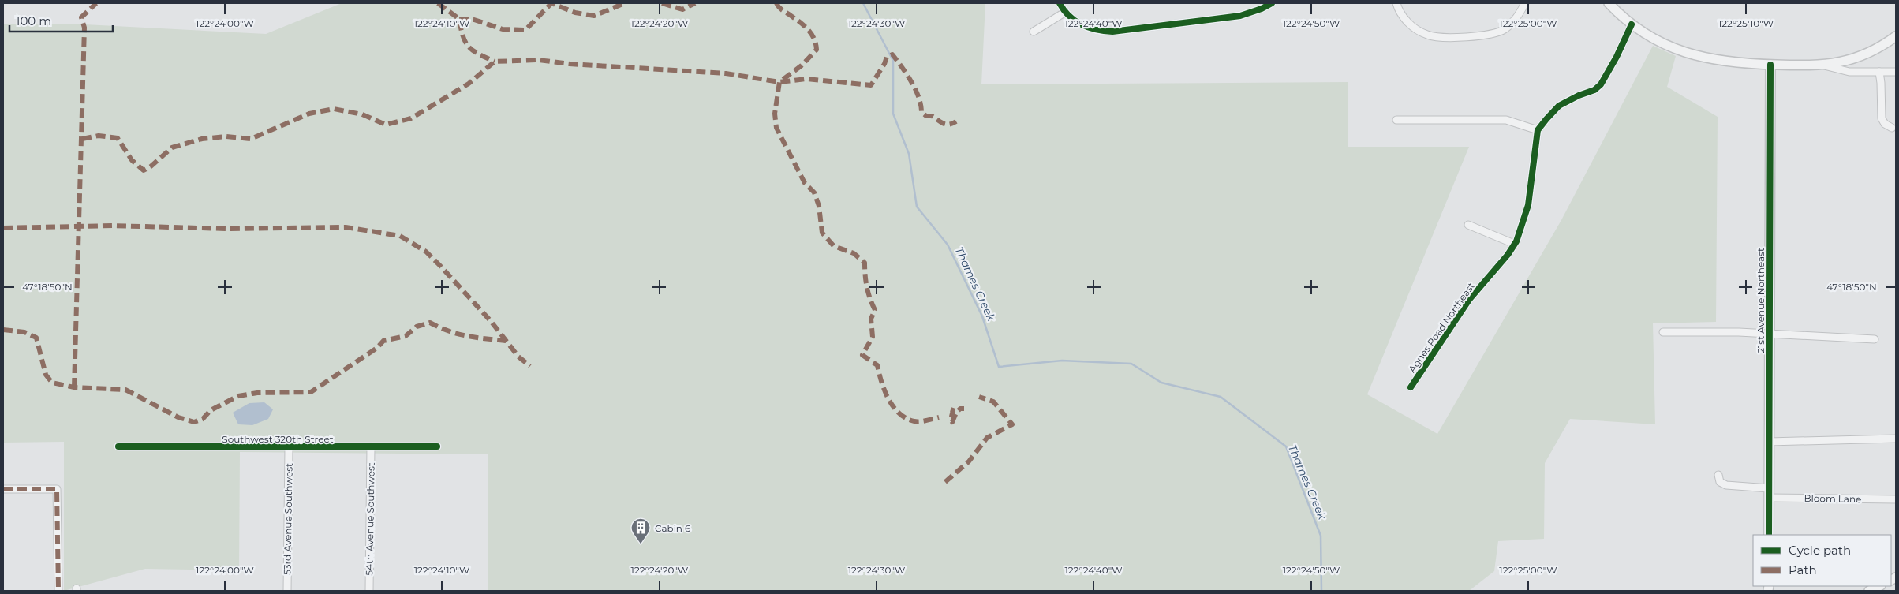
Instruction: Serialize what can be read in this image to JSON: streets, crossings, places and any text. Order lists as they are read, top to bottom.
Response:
{
  "streets": {
    "street": [
      "21st Avenue Northeast",
      "Agnes Road Northeast",
      "Southwest 320th Street",
      "Bloom Lane",
      "53rd Avenue Southwest",
      "54th Avenue Southwest"
    ]
  },
  "crossings": [
    ["21st Avenue Northeast", "Bloom Lane"],
    ["Southwest 320th Street", "53rd Avenue Southwest"],
    ["Southwest 320th Street", "54th Avenue Southwest"]
  ],
  "water": ["Thames Creek"],
  "places": {
    "building": ["Cabin 6"]
  },
  "legend": ["Cycle path", "Path"],
  "scale_bar": "100 m",
  "coordinates": [
    "122°24'00\"W",
    "122°24'10\"W",
    "122°24'20\"W",
    "122°24'30\"W",
    "122°24'40\"W",
    "122°24'50\"W",
    "122°25'00\"W",
    "122°25'10\"W",
    "47°18'50\"N"
  ]
}
